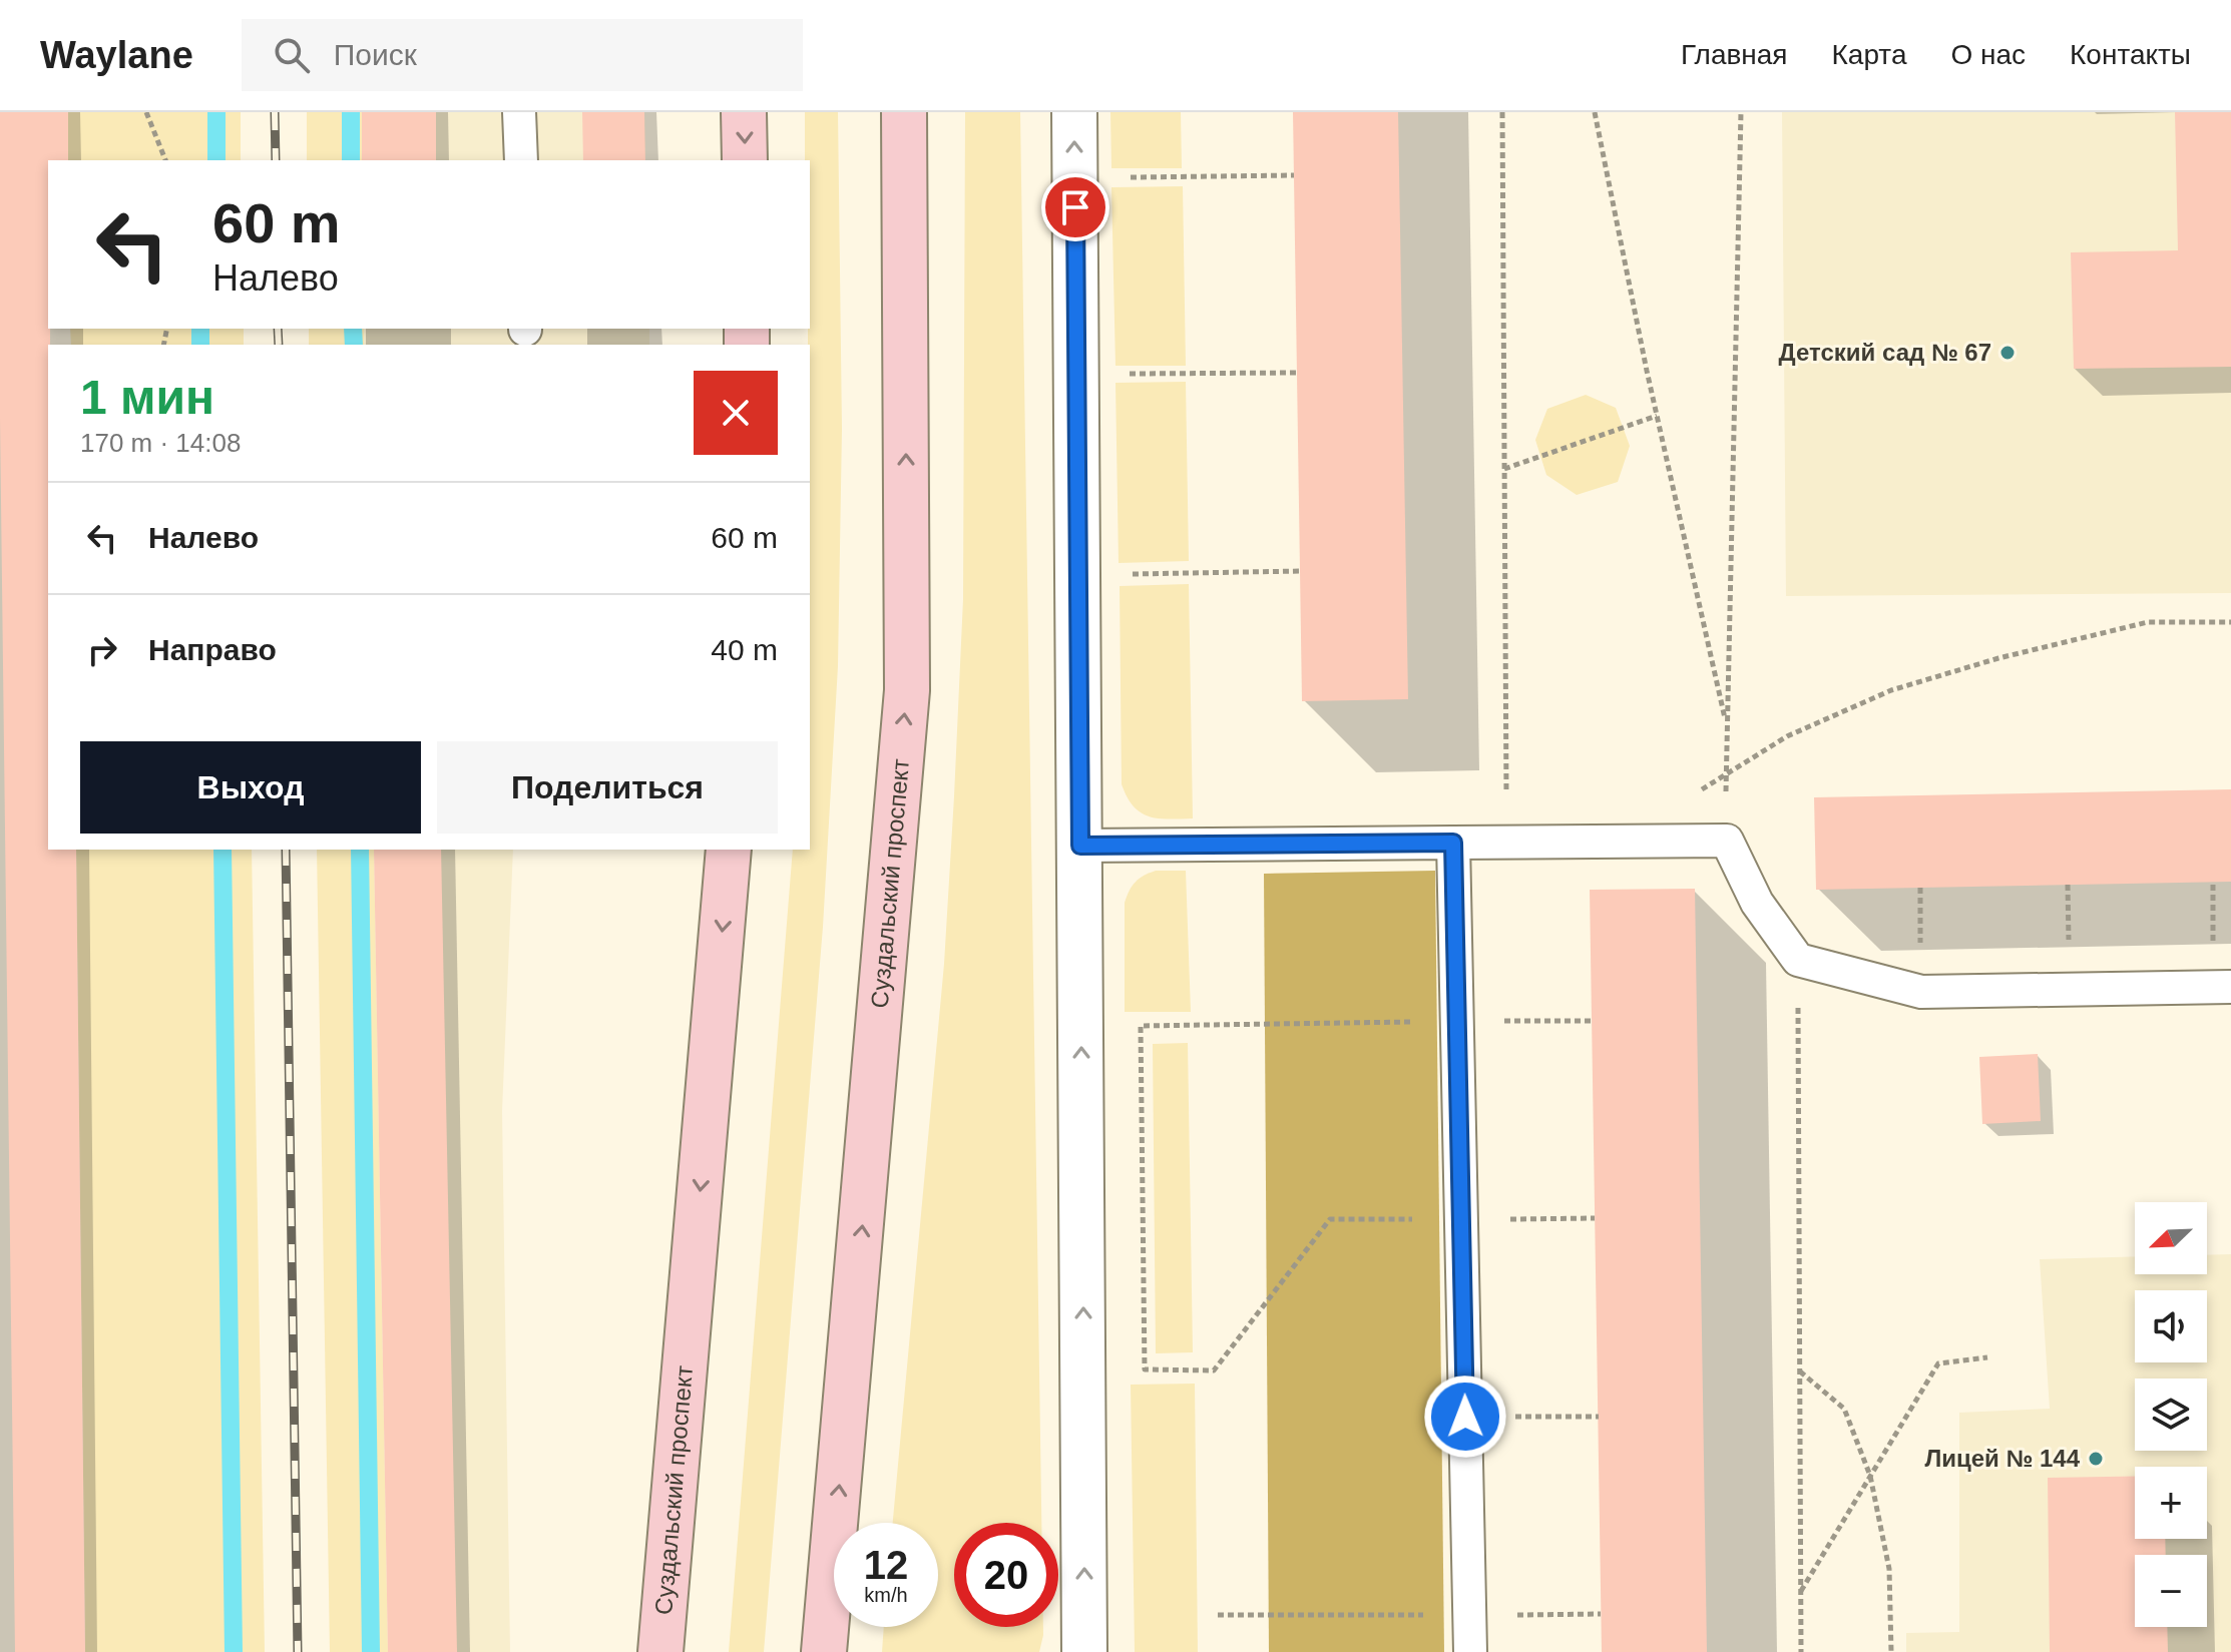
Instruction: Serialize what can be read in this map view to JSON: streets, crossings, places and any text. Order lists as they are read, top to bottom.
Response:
{
  "streets": {
    "main road": ["Суздальский проспект"]
  },
  "places": ["Детский сад № 67", "Лицей № 144"],
  "north": "bottom left",
  "page": {
    "header": "Waylane",
    "search": "Поиск",
    "nav": [
      "Главная",
      "Карта",
      "О нас",
      "Контакты"
    ],
    "turn": ["60 m", "Налево"],
    "heading": ["1 мин", "170 m · 14:08"],
    "list": [
      {
        "name": "Налево",
        "value": "60 m"
      },
      {
        "name": "Направо",
        "value": "40 m"
      }
    ],
    "buttons": ["Выход", "Поделиться"],
    "map_buttons": ["+", "−"],
    "speed": "12 km/h",
    "limit": "20"
  }
}
